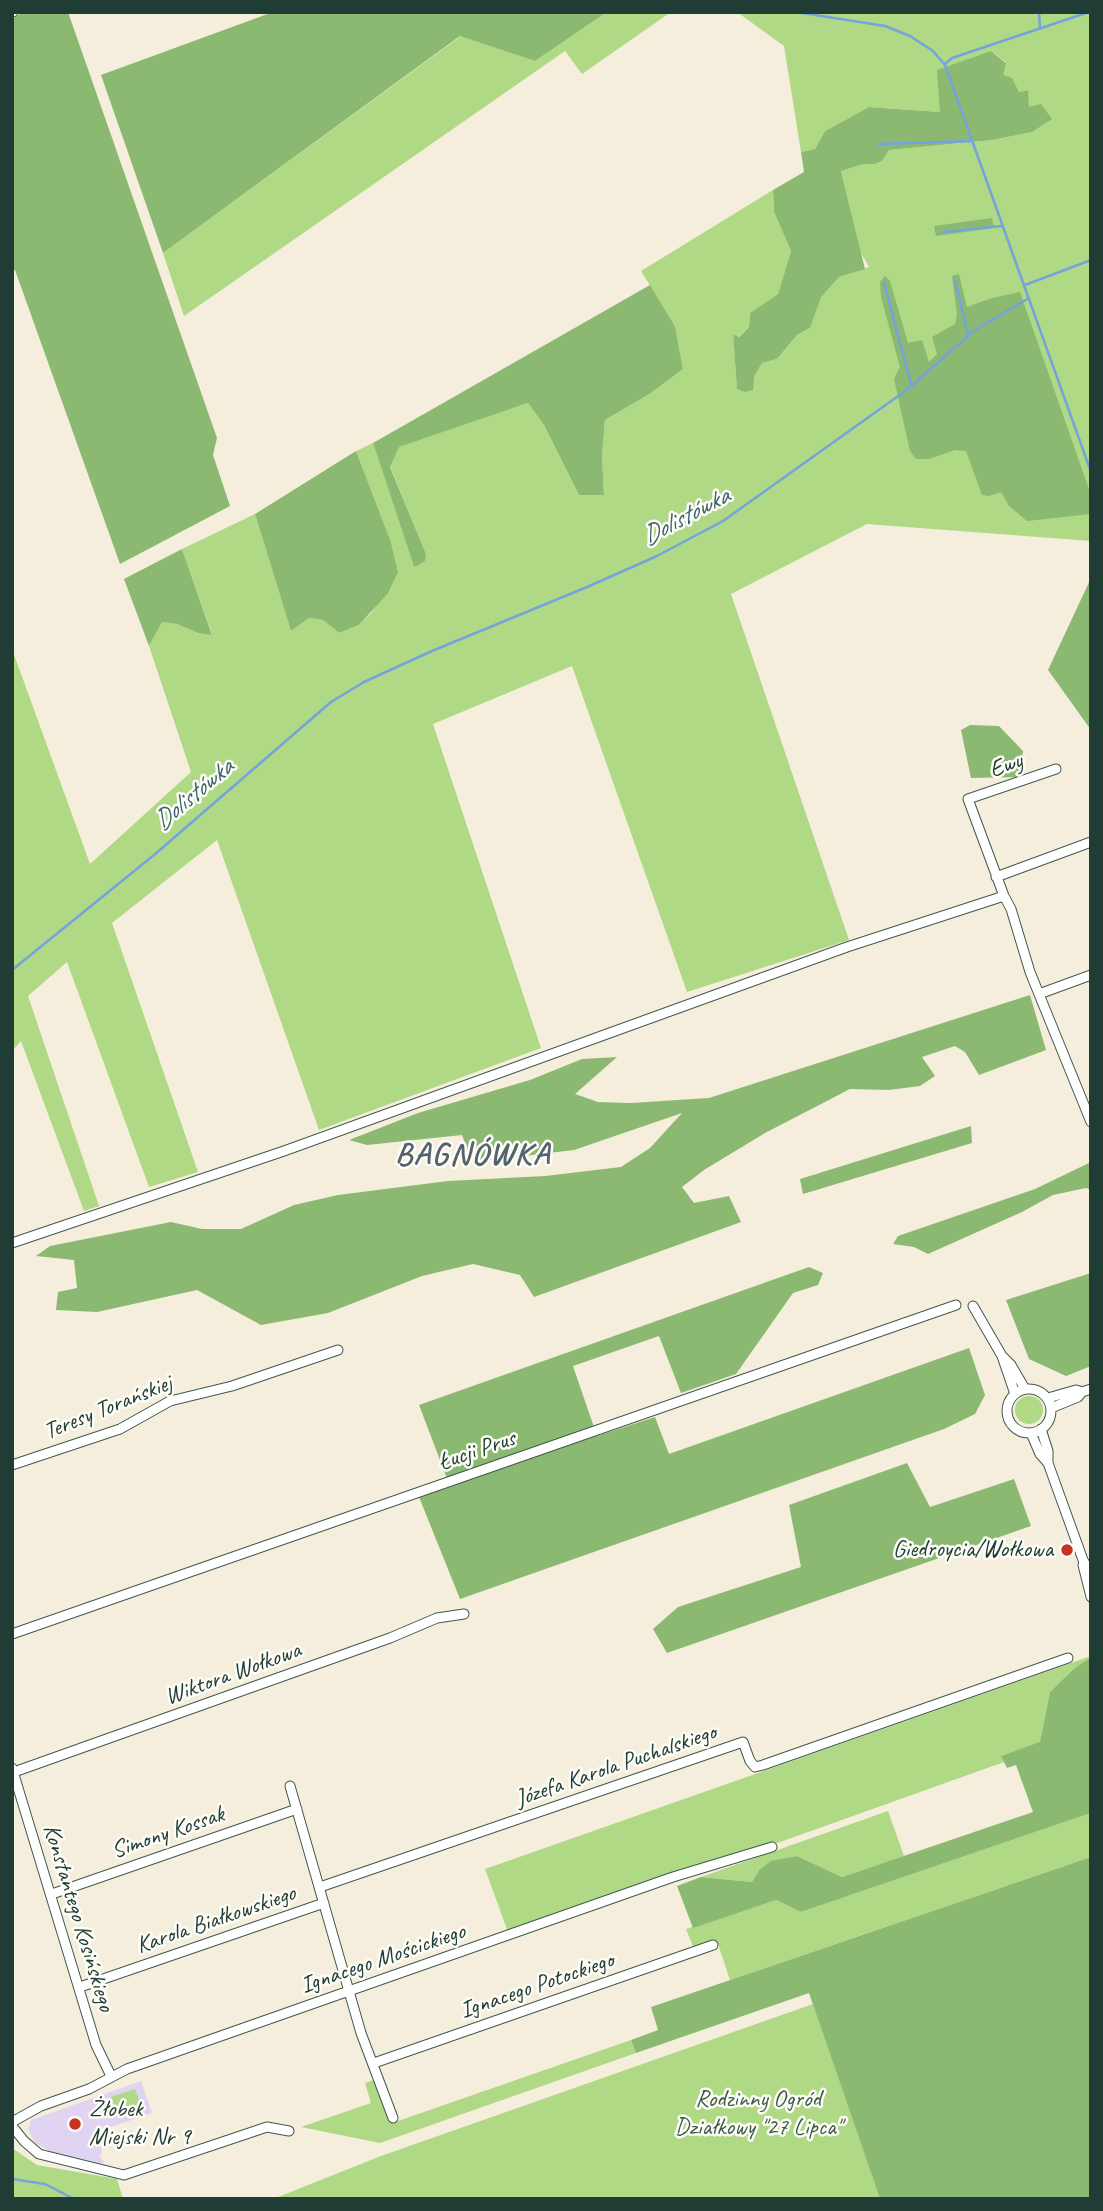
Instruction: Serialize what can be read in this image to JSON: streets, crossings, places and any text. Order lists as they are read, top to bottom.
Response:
{
  "streets": {
    "street": [
      "Ewy",
      "Teresy Torańskiej",
      "Łucji Prus",
      "Wiktora Wołkowa",
      "Józefa Karola Puchalskiego",
      "Simony Kossak",
      "Konstantego Kosińskiego",
      "Karola Białkowskiego",
      "Ignacego Mościckiego",
      "Ignacego Potockiego"
    ]
  },
  "crossings": [
    ["Wiktora Wołkowa", "Konstantego Kosińskiego"],
    ["Simony Kossak", "Konstantego Kosińskiego"],
    ["Konstantego Kosińskiego", "Karola Białkowskiego"],
    ["Konstantego Kosińskiego", "Ignacego Mościckiego"]
  ],
  "districts": ["BAGNÓWKA"],
  "water": ["Dolistówka"],
  "parks": ["Rodzinny Ogród Działkowy \"27 Lipca\""],
  "places": ["Giedroycia/Wołkowa", "Żłobek Miejski Nr 9"]
}
